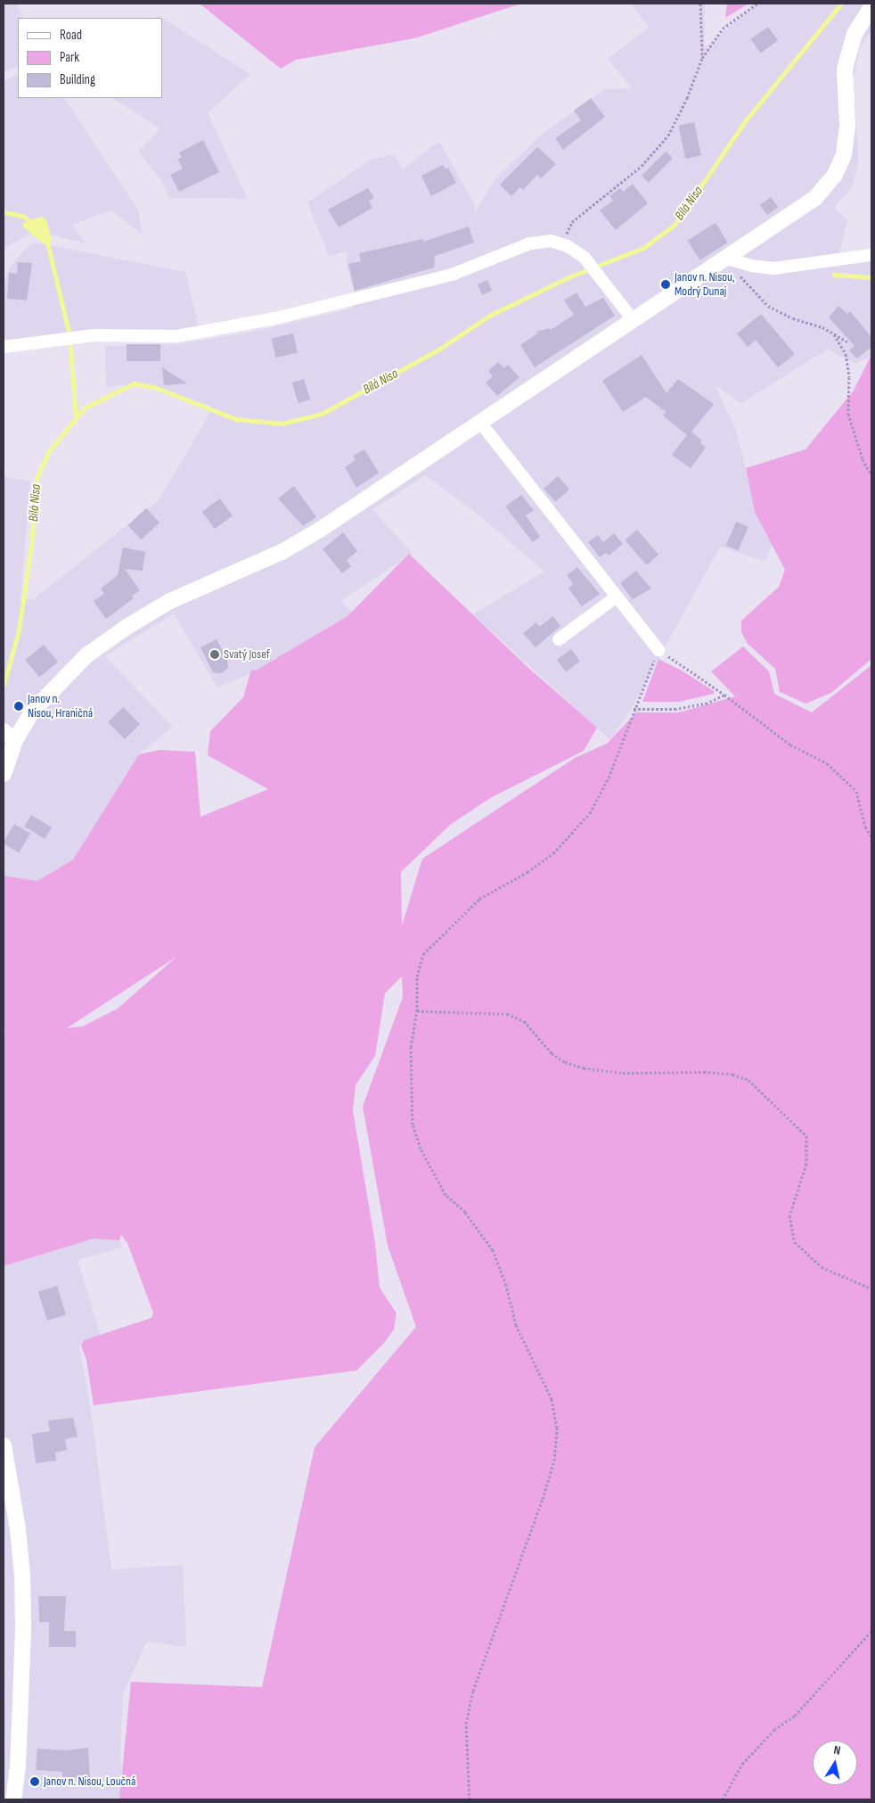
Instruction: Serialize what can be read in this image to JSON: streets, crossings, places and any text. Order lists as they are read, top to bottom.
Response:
{
  "water": ["Bílá Nisa"],
  "places": [
    "Janov n. Nisou, Modrý Dunaj",
    "Svatý Josef",
    "Janov n. Nisou, Hraničná",
    "Janov n. Nisou, Loučná"
  ],
  "legend": ["Road", "Park", "Building"],
  "north": "top"
}
